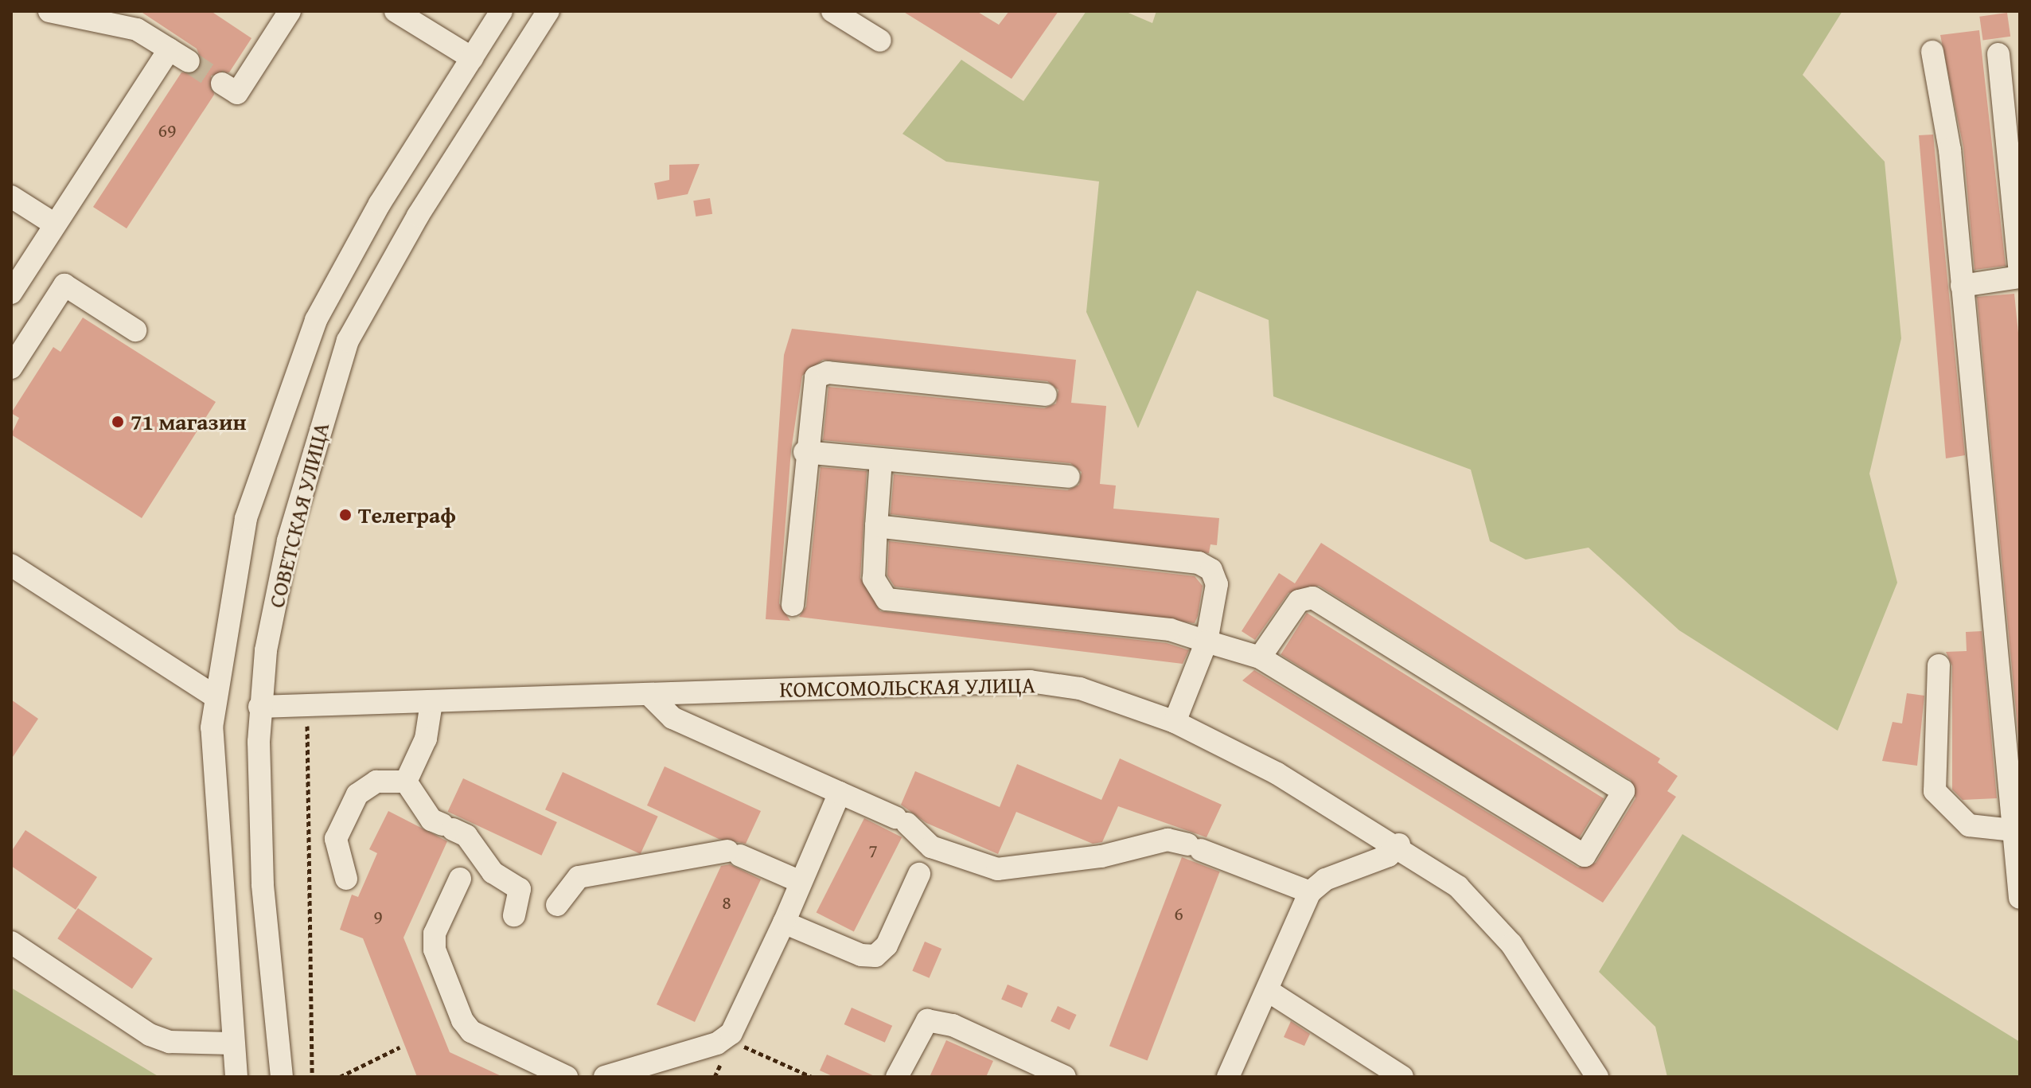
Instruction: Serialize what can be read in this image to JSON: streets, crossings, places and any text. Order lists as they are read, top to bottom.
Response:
{
  "streets": {
    "street": ["СОВЕТСКАЯ УЛИЦА", "КОМСОМОЛЬСКАЯ УЛИЦА"]
  },
  "crossings": [
    ["СОВЕТСКАЯ УЛИЦА", "КОМСОМОЛЬСКАЯ УЛИЦА"]
  ],
  "places": ["71 магазин", "Телеграф"],
  "house_numbers": [
    "69",
    "7",
    "8",
    "6",
    "9"
  ]
}
